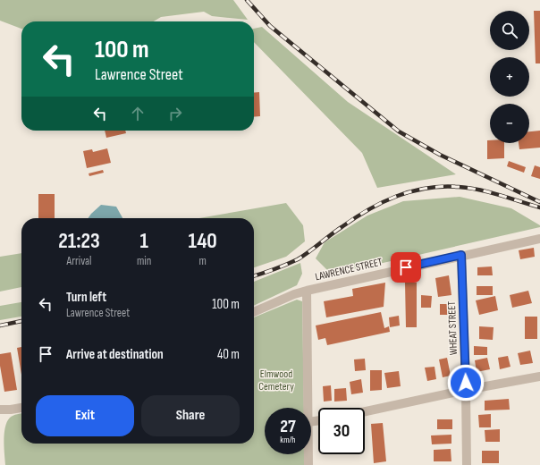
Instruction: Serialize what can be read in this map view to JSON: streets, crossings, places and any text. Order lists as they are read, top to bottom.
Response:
{
  "streets": {
    "street": ["LAWRENCE STREET", "WHEAT STREET"]
  },
  "crossings": [
    ["LAWRENCE STREET", "WHEAT STREET"]
  ],
  "parks": ["Elmwood Cemetery"],
  "page": {
    "map_buttons": ["+", "−"],
    "turn": ["100 m", "Lawrence Street"],
    "eta": [
      "21:23",
      "Arrival",
      "1",
      "min",
      "140",
      "m"
    ],
    "list": [
      {
        "name": "Turn left",
        "note": "Lawrence Street",
        "value": "100 m"
      },
      {
        "name": "Arrive at destination",
        "value": "40 m"
      }
    ],
    "buttons": ["Exit", "Share"],
    "speed": "27 km/h",
    "limit": "30"
  }
}
